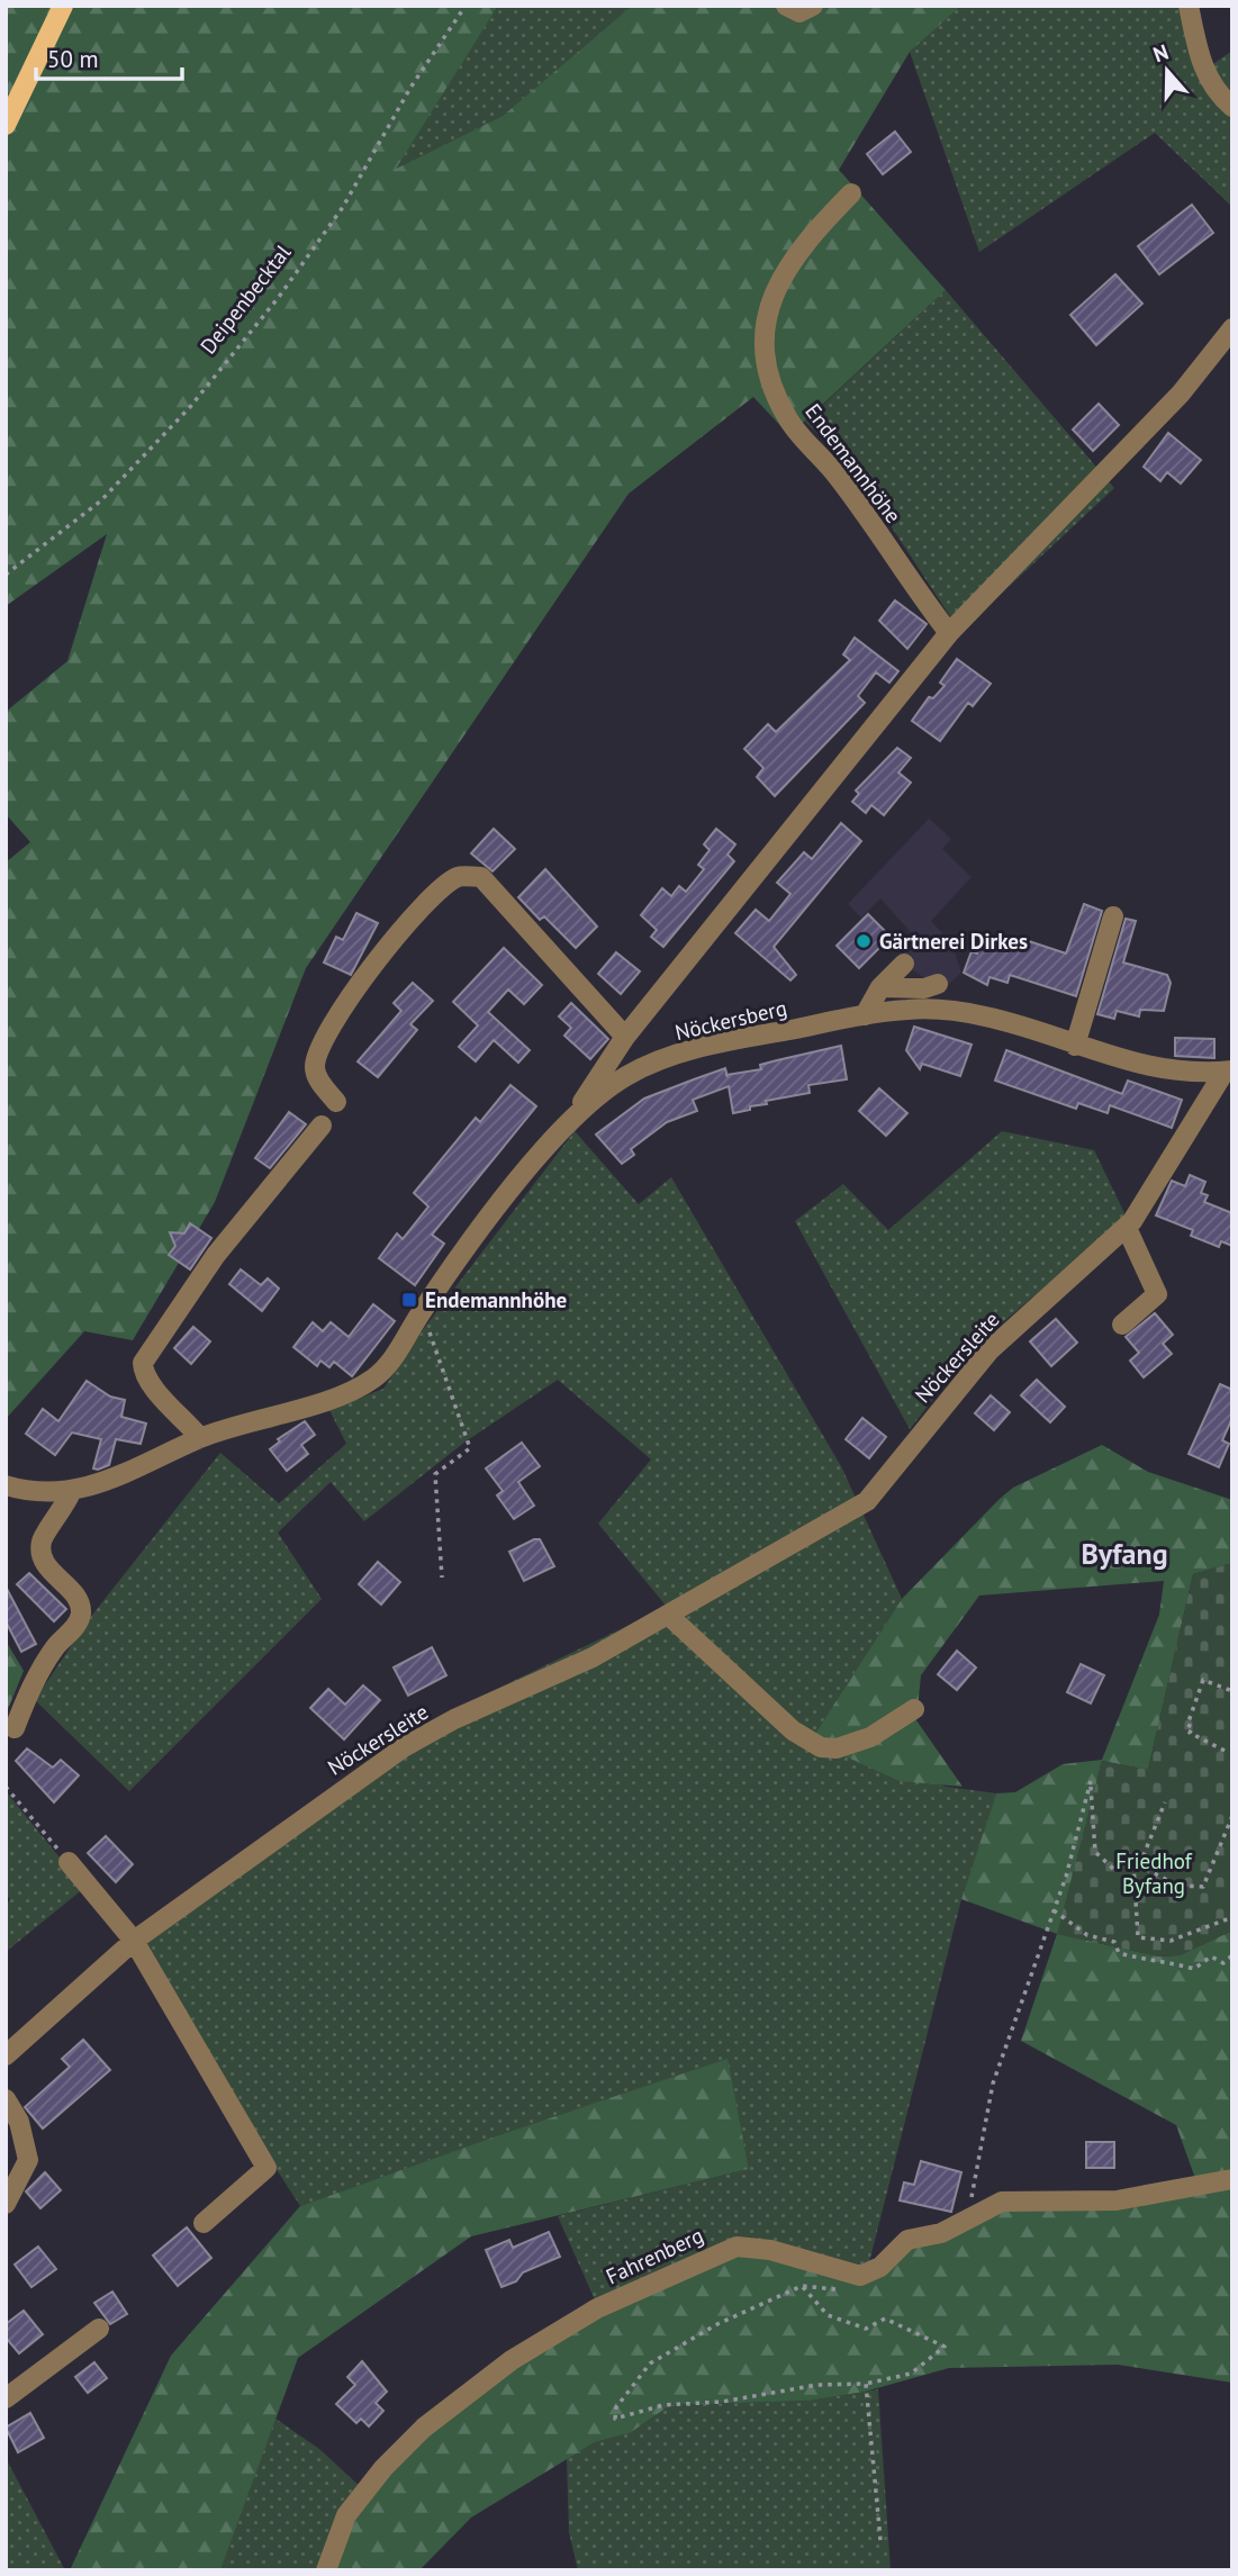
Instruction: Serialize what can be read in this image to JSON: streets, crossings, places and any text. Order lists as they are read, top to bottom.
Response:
{
  "streets": {
    "street": [
      "Endemannhöhe",
      "Nöckersberg",
      "Nöckersleite",
      "Fahrenberg"
    ],
    "path": ["Deipenbecktal"]
  },
  "crossings": [
    ["Nöckersberg", "Nöckersleite"]
  ],
  "districts": ["Byfang"],
  "parks": ["Friedhof Byfang"],
  "places": {
    "other": ["Gärtnerei Dirkes"],
    "transit": ["Endemannhöhe"]
  },
  "scale_bar": "50 m",
  "north": "top"
}
